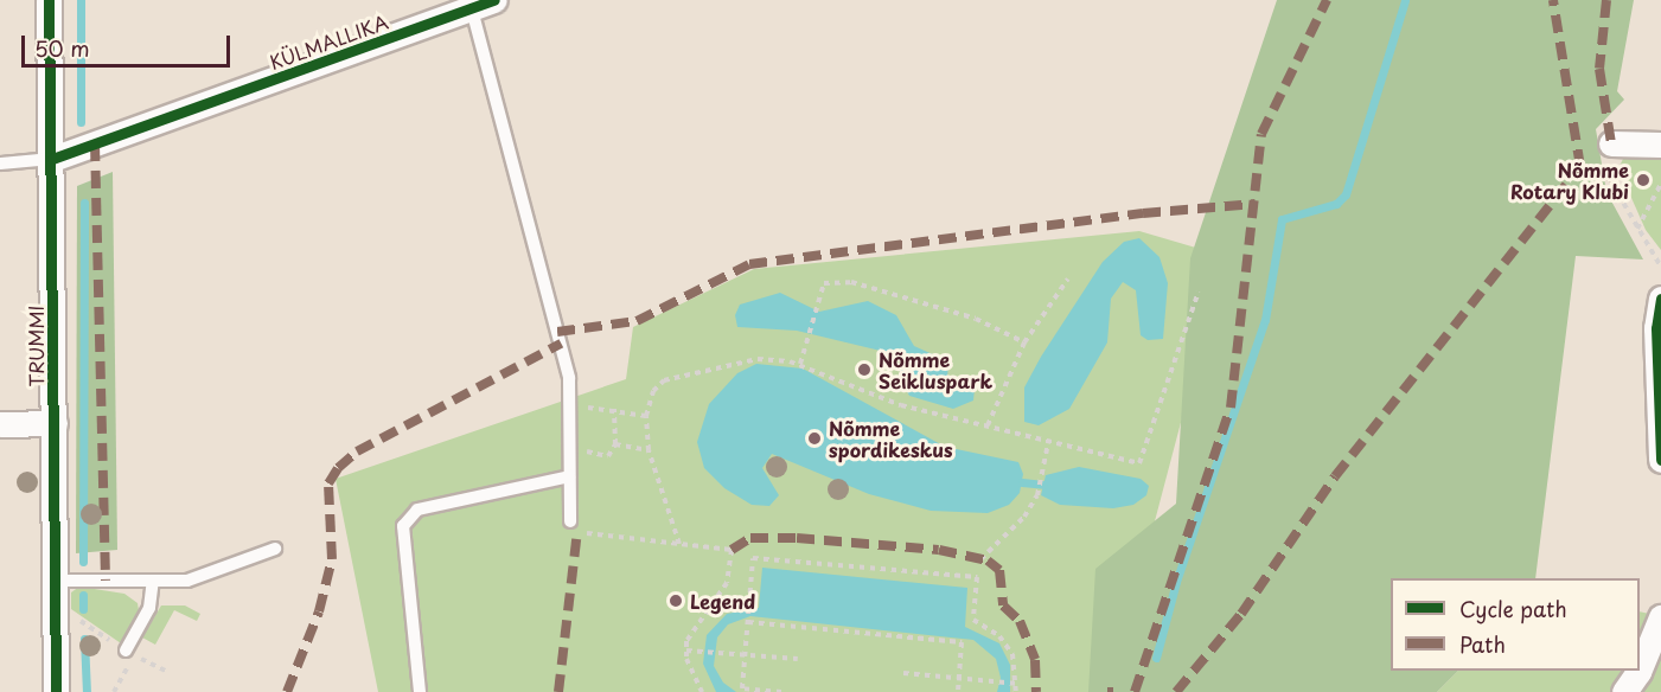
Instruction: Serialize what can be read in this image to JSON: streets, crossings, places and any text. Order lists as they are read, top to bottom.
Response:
{
  "streets": {
    "street": ["KÜLMALLIKA", "TRUMMI"]
  },
  "crossings": [
    ["KÜLMALLIKA", "TRUMMI"]
  ],
  "places": [
    "Nõmme Rotary Klubi",
    "Nõmme Seikluspark",
    "Nõmme spordikeskus",
    "Legend"
  ],
  "legend": ["Cycle path", "Path"],
  "scale_bar": "50 m"
}
